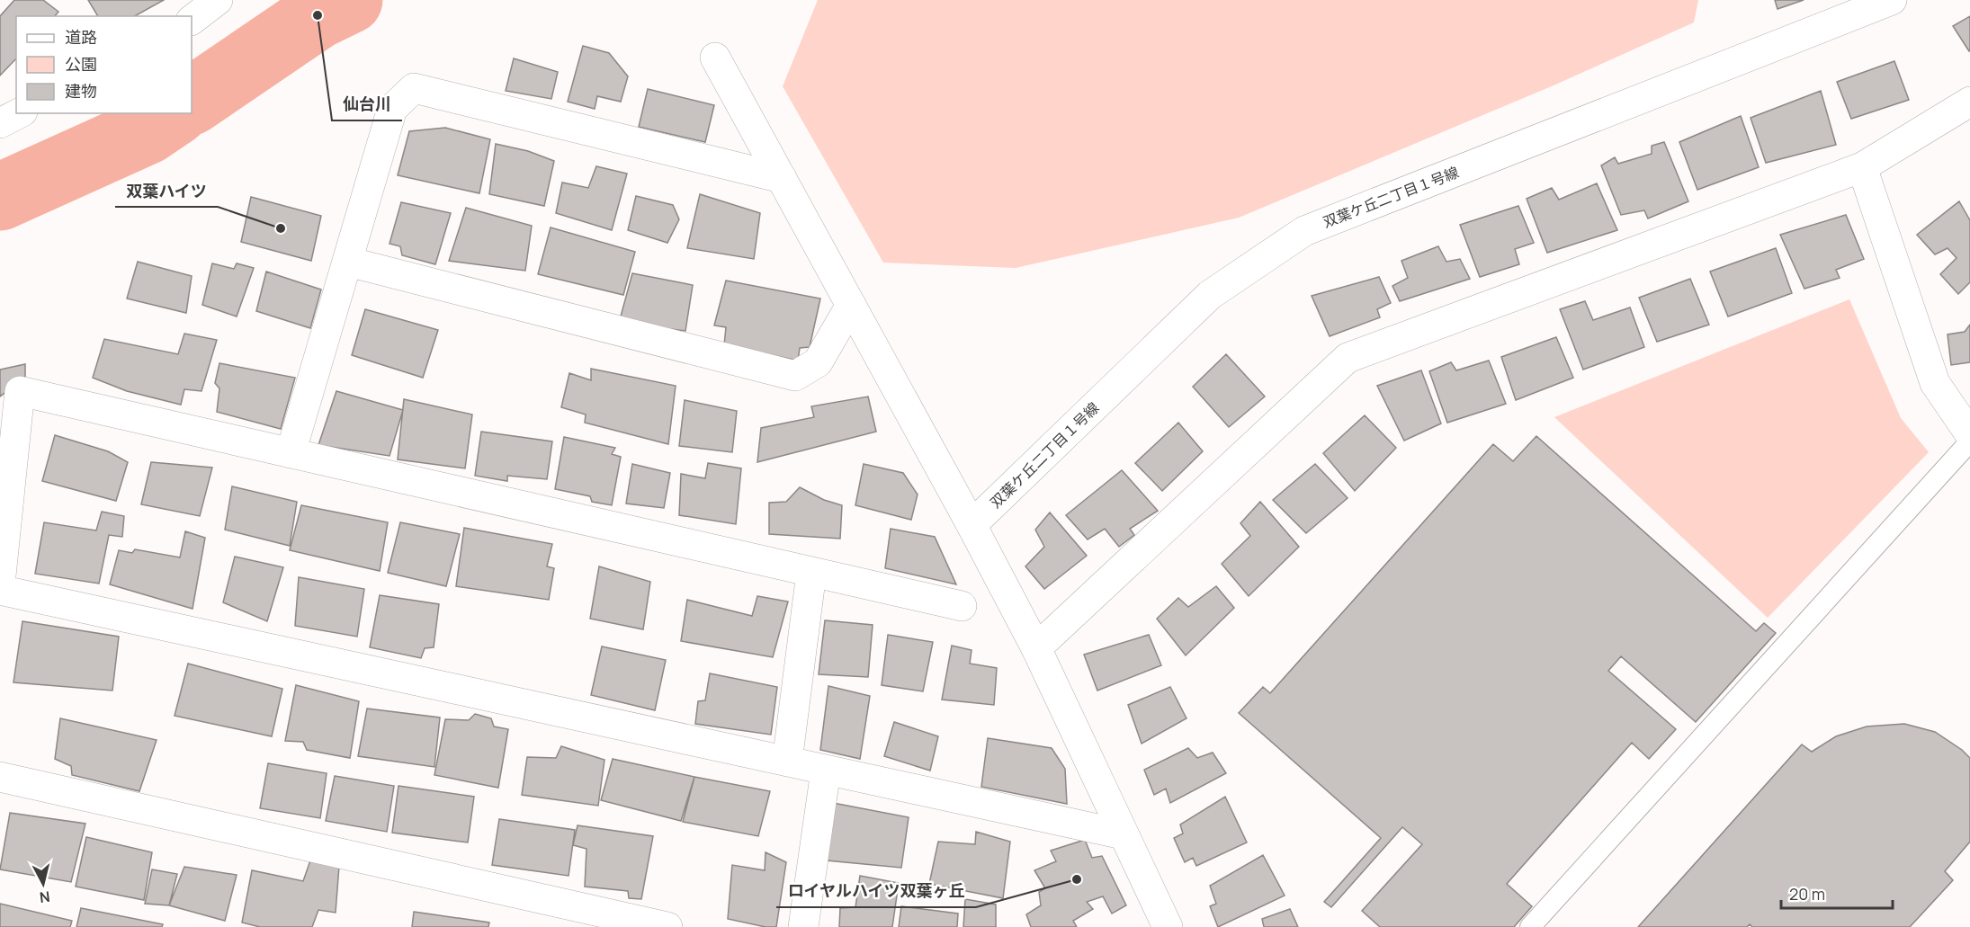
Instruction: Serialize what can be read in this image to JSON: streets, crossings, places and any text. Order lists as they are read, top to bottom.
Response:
{
  "streets": {
    "street": ["双葉ケ丘二丁目１号線"]
  },
  "places": ["仙台川", "双葉ハイツ", "ロイヤルハイツ双葉ヶ丘"],
  "legend": ["道路", "公園", "建物"],
  "scale_bar": "20 m",
  "north": "bottom"
}
